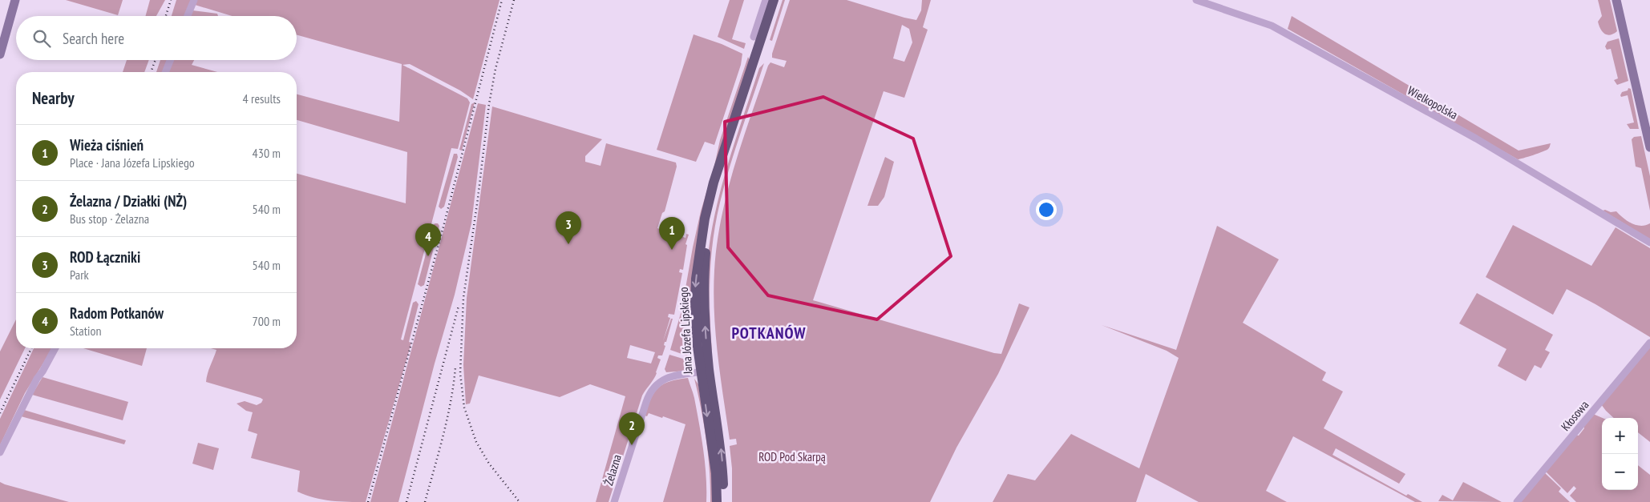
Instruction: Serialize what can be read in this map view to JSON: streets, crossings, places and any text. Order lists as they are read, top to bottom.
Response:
{
  "streets": {
    "main road": ["Jana Józefa Lipskiego"],
    "street": ["Wielkopolska", "Kłosowa", "Żelazna"]
  },
  "crossings": [
    ["Jana Józefa Lipskiego", "Żelazna"]
  ],
  "districts": ["POTKANÓW"],
  "parks": ["ROD Pod Skarpą"],
  "page": {
    "search": "Search here",
    "heading": ["Nearby", "4 results"],
    "list": [
      {
        "mark": "1",
        "name": "Wieża ciśnień",
        "note": "Place · Jana Józefa Lipskiego",
        "value": "430 m"
      },
      {
        "mark": "2",
        "name": "Żelazna / Działki (NŻ)",
        "note": "Bus stop · Żelazna",
        "value": "540 m"
      },
      {
        "mark": "3",
        "name": "ROD Łączniki",
        "note": "Park",
        "value": "540 m"
      },
      {
        "mark": "4",
        "name": "Radom Potkanów",
        "note": "Station",
        "value": "700 m"
      }
    ],
    "pins": [
      "3",
      "1",
      "4",
      "2"
    ],
    "map_buttons": ["+", "−"]
  }
}
